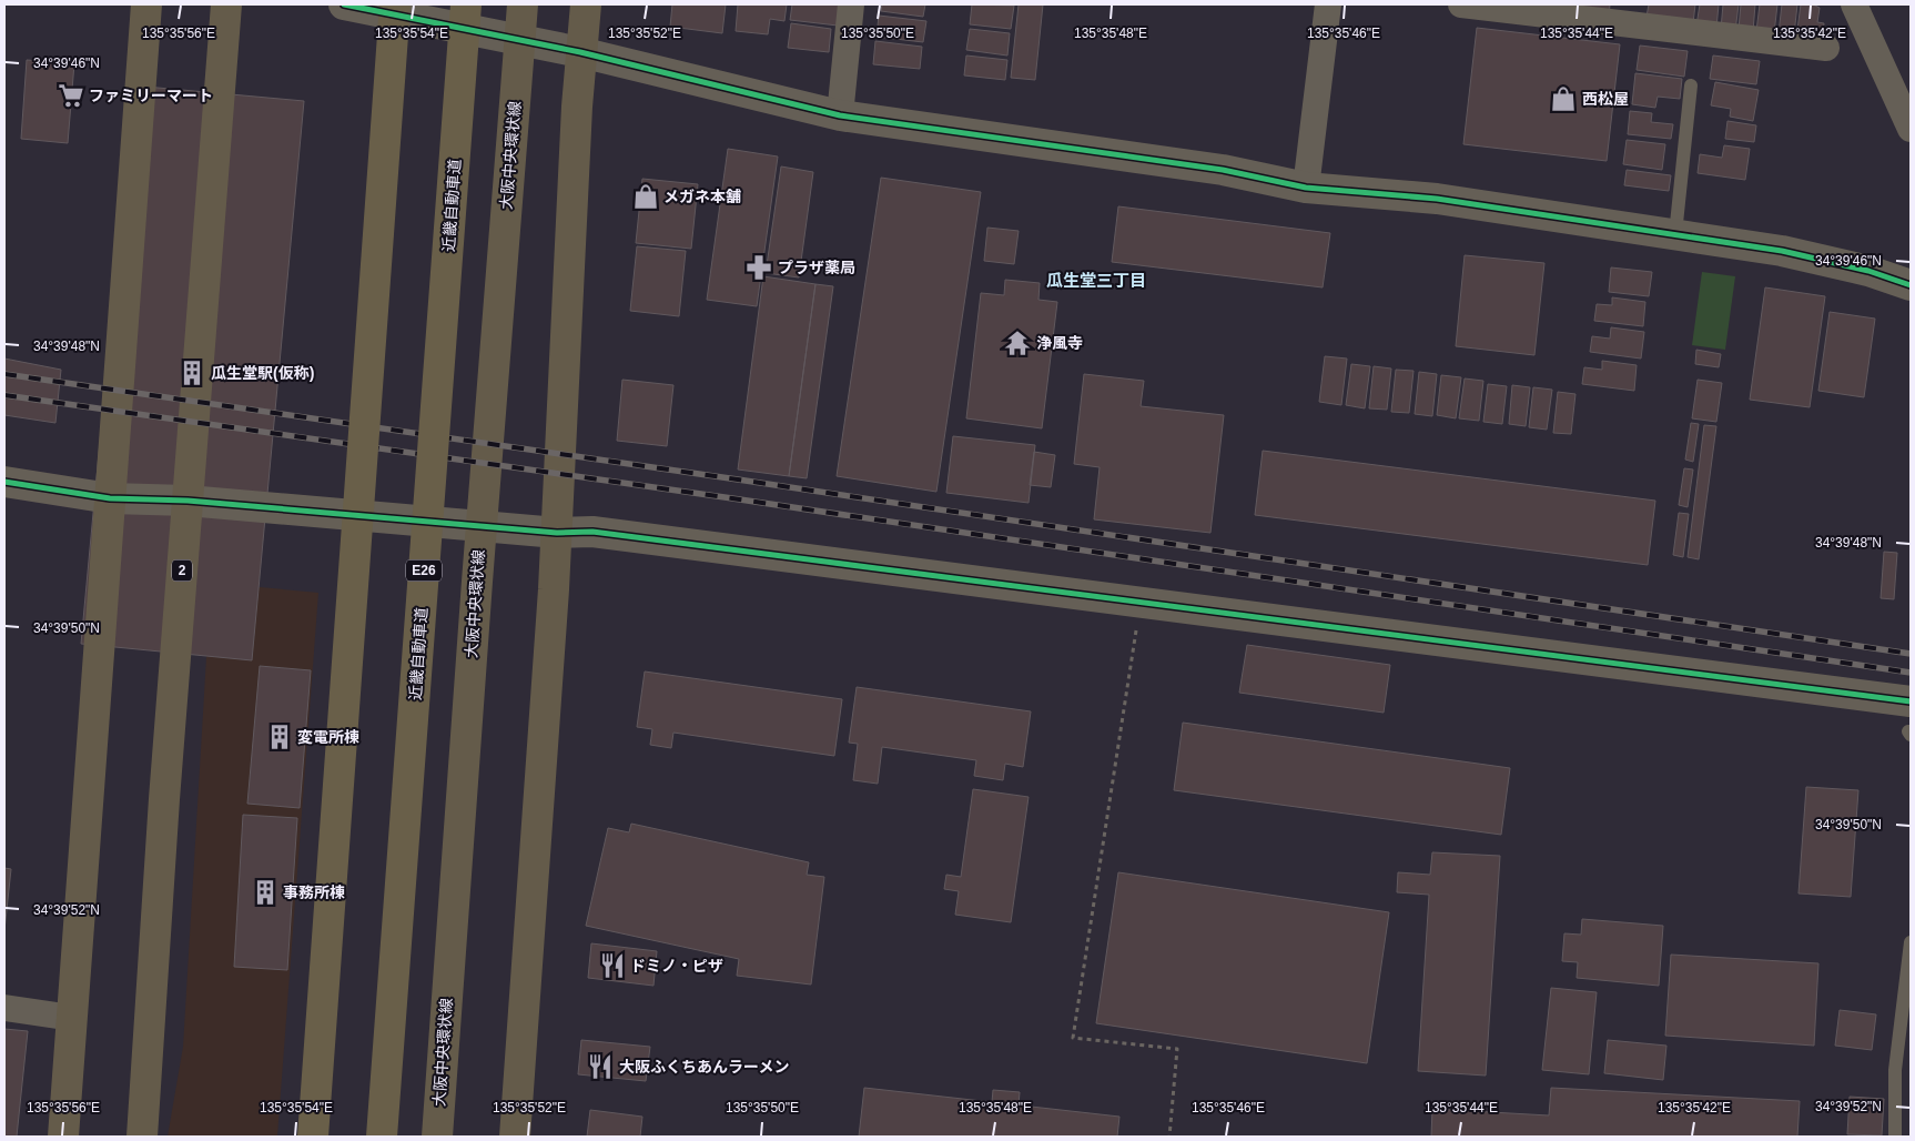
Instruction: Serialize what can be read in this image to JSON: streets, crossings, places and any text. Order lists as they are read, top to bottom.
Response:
{
  "streets": {
    "highway": ["近畿自動車道", "E26"],
    "main road": ["大阪中央環状線", "2"]
  },
  "districts": ["瓜生堂三丁目"],
  "places": {
    "supermarket": ["ファミリーマート"],
    "shop": ["西松屋", "メガネ本舗"],
    "pharmacy": ["プラザ薬局"],
    "temple": ["浄風寺"],
    "building": ["瓜生堂駅(仮称)", "変電所棟", "事務所棟"],
    "restaurant": ["ドミノ・ピザ", "大阪ふくちあんラーメン"]
  },
  "coordinates": [
    "135°35'56\"E",
    "135°35'54\"E",
    "135°35'52\"E",
    "135°35'50\"E",
    "135°35'48\"E",
    "135°35'46\"E",
    "135°35'44\"E",
    "135°35'42\"E",
    "34°39'46\"N",
    "34°39'48\"N",
    "34°39'50\"N",
    "34°39'52\"N"
  ]
}
